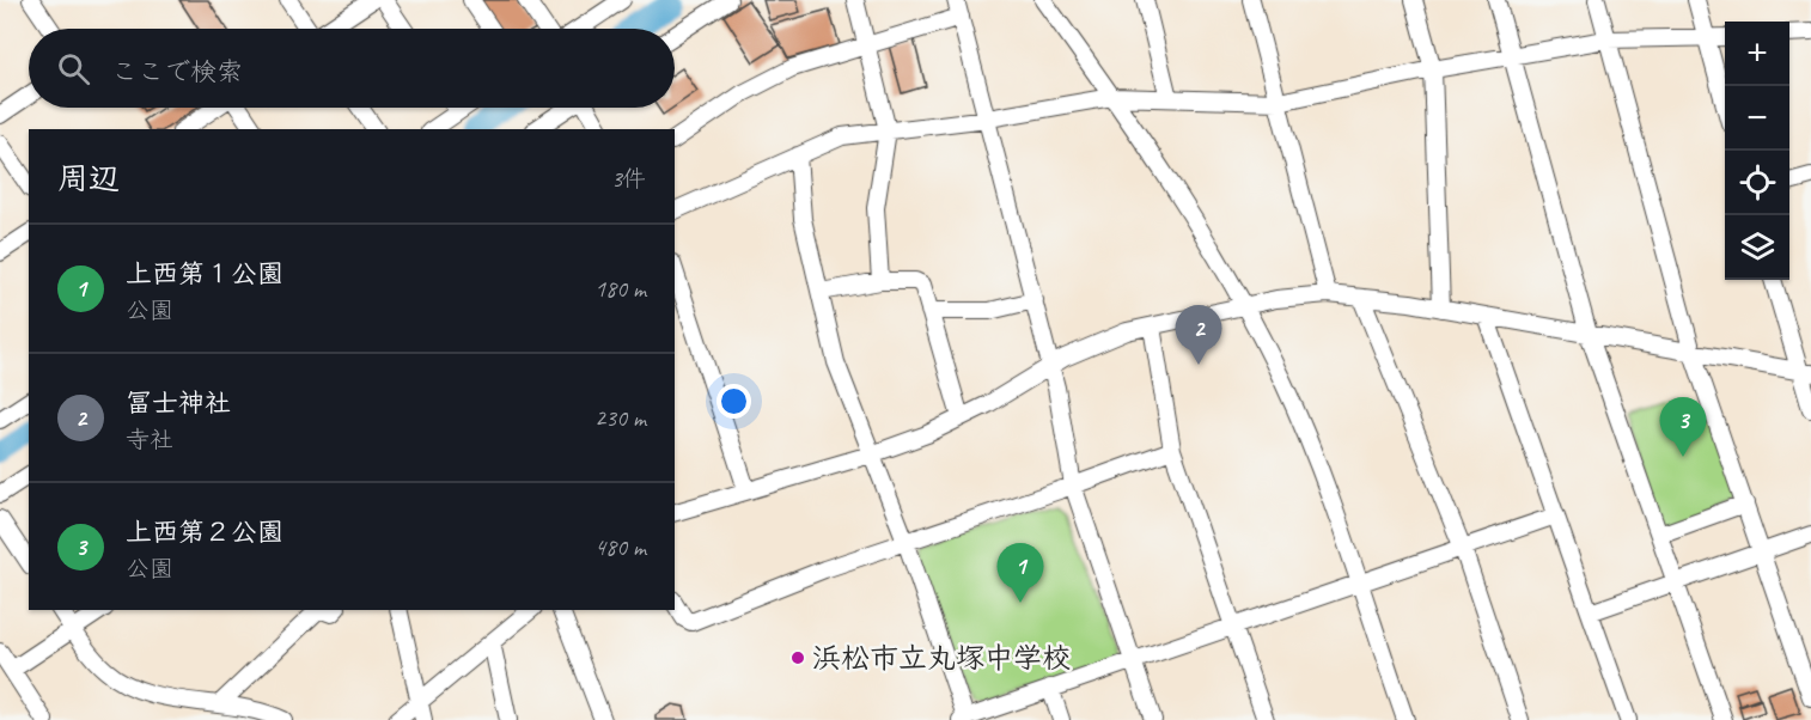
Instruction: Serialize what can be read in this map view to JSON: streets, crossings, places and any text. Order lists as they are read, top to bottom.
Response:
{
  "places": ["浜松市立丸塚中学校"],
  "page": {
    "map_buttons": ["+", "−"],
    "search": "ここで検索",
    "heading": ["周辺", "3件"],
    "list": [
      {
        "mark": "1",
        "name": "上西第１公園",
        "note": "公園",
        "value": "180 m"
      },
      {
        "mark": "2",
        "name": "冨士神社",
        "note": "寺社",
        "value": "230 m"
      },
      {
        "mark": "3",
        "name": "上西第２公園",
        "note": "公園",
        "value": "480 m"
      }
    ],
    "pins": ["2", "3", "1"]
  }
}
